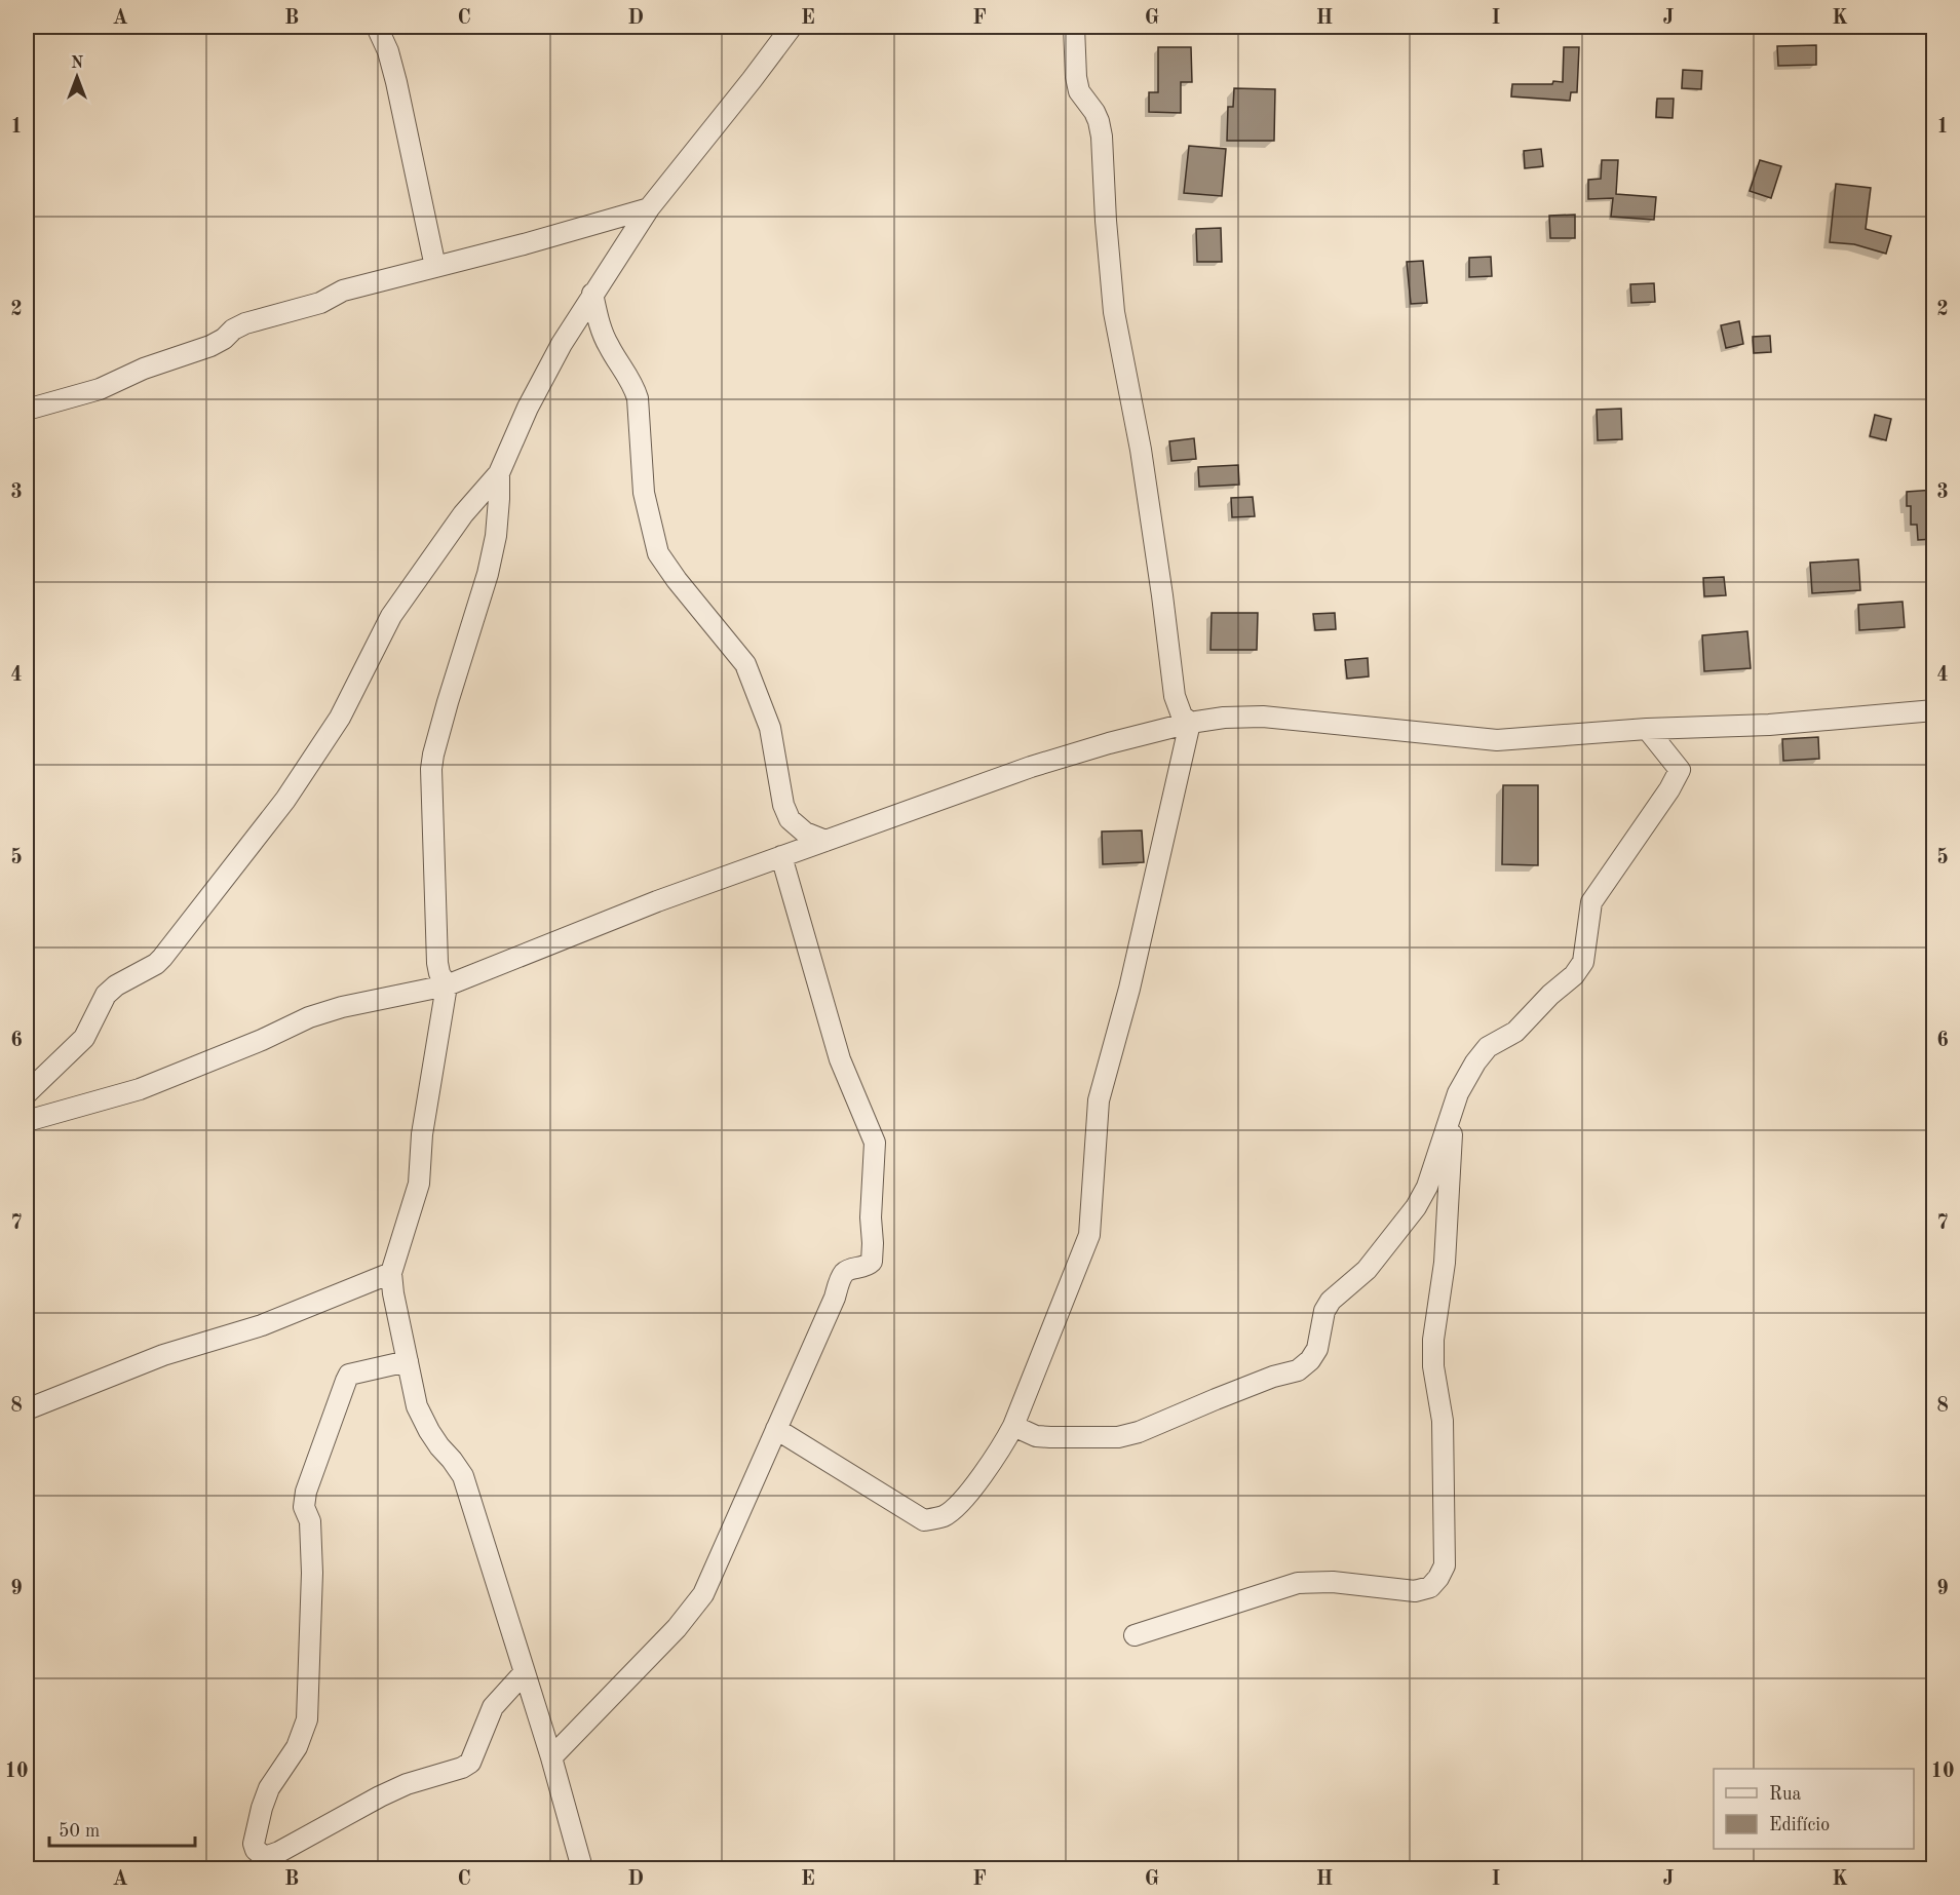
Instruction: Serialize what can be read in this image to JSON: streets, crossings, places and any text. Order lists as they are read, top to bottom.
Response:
{
  "legend": ["Rua", "Edifício"],
  "scale_bar": "50 m",
  "north": "top",
  "grid": {
    "columns": [
      "A",
      "B",
      "C",
      "D",
      "E",
      "F",
      "G",
      "H",
      "I",
      "J",
      "K"
    ],
    "rows": [
      "1",
      "2",
      "3",
      "4",
      "5",
      "6",
      "7",
      "8",
      "9",
      "10"
    ]
  }
}
